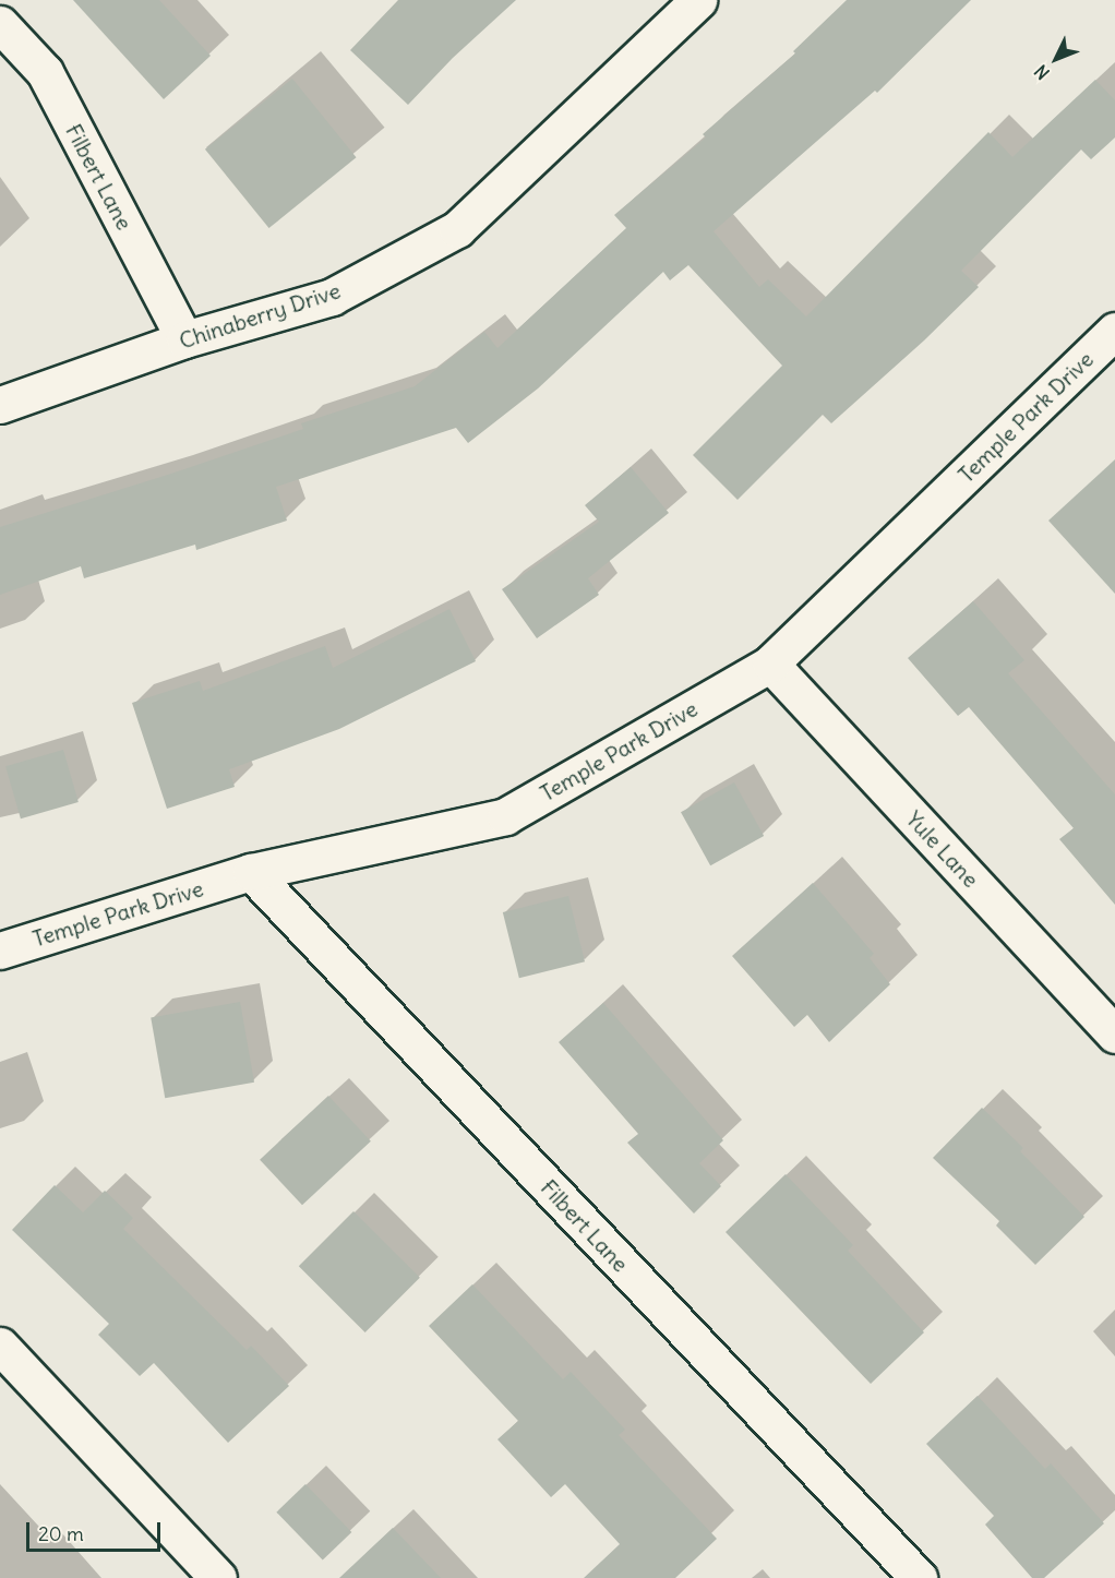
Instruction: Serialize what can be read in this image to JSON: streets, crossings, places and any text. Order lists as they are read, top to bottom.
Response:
{
  "streets": {
    "street": [
      "Filbert Lane",
      "Chinaberry Drive",
      "Temple Park Drive",
      "Yule Lane"
    ]
  },
  "crossings": [
    ["Filbert Lane", "Chinaberry Drive"],
    ["Filbert Lane", "Temple Park Drive"],
    ["Temple Park Drive", "Yule Lane"]
  ],
  "scale_bar": "20 m",
  "north": "bottom left"
}
